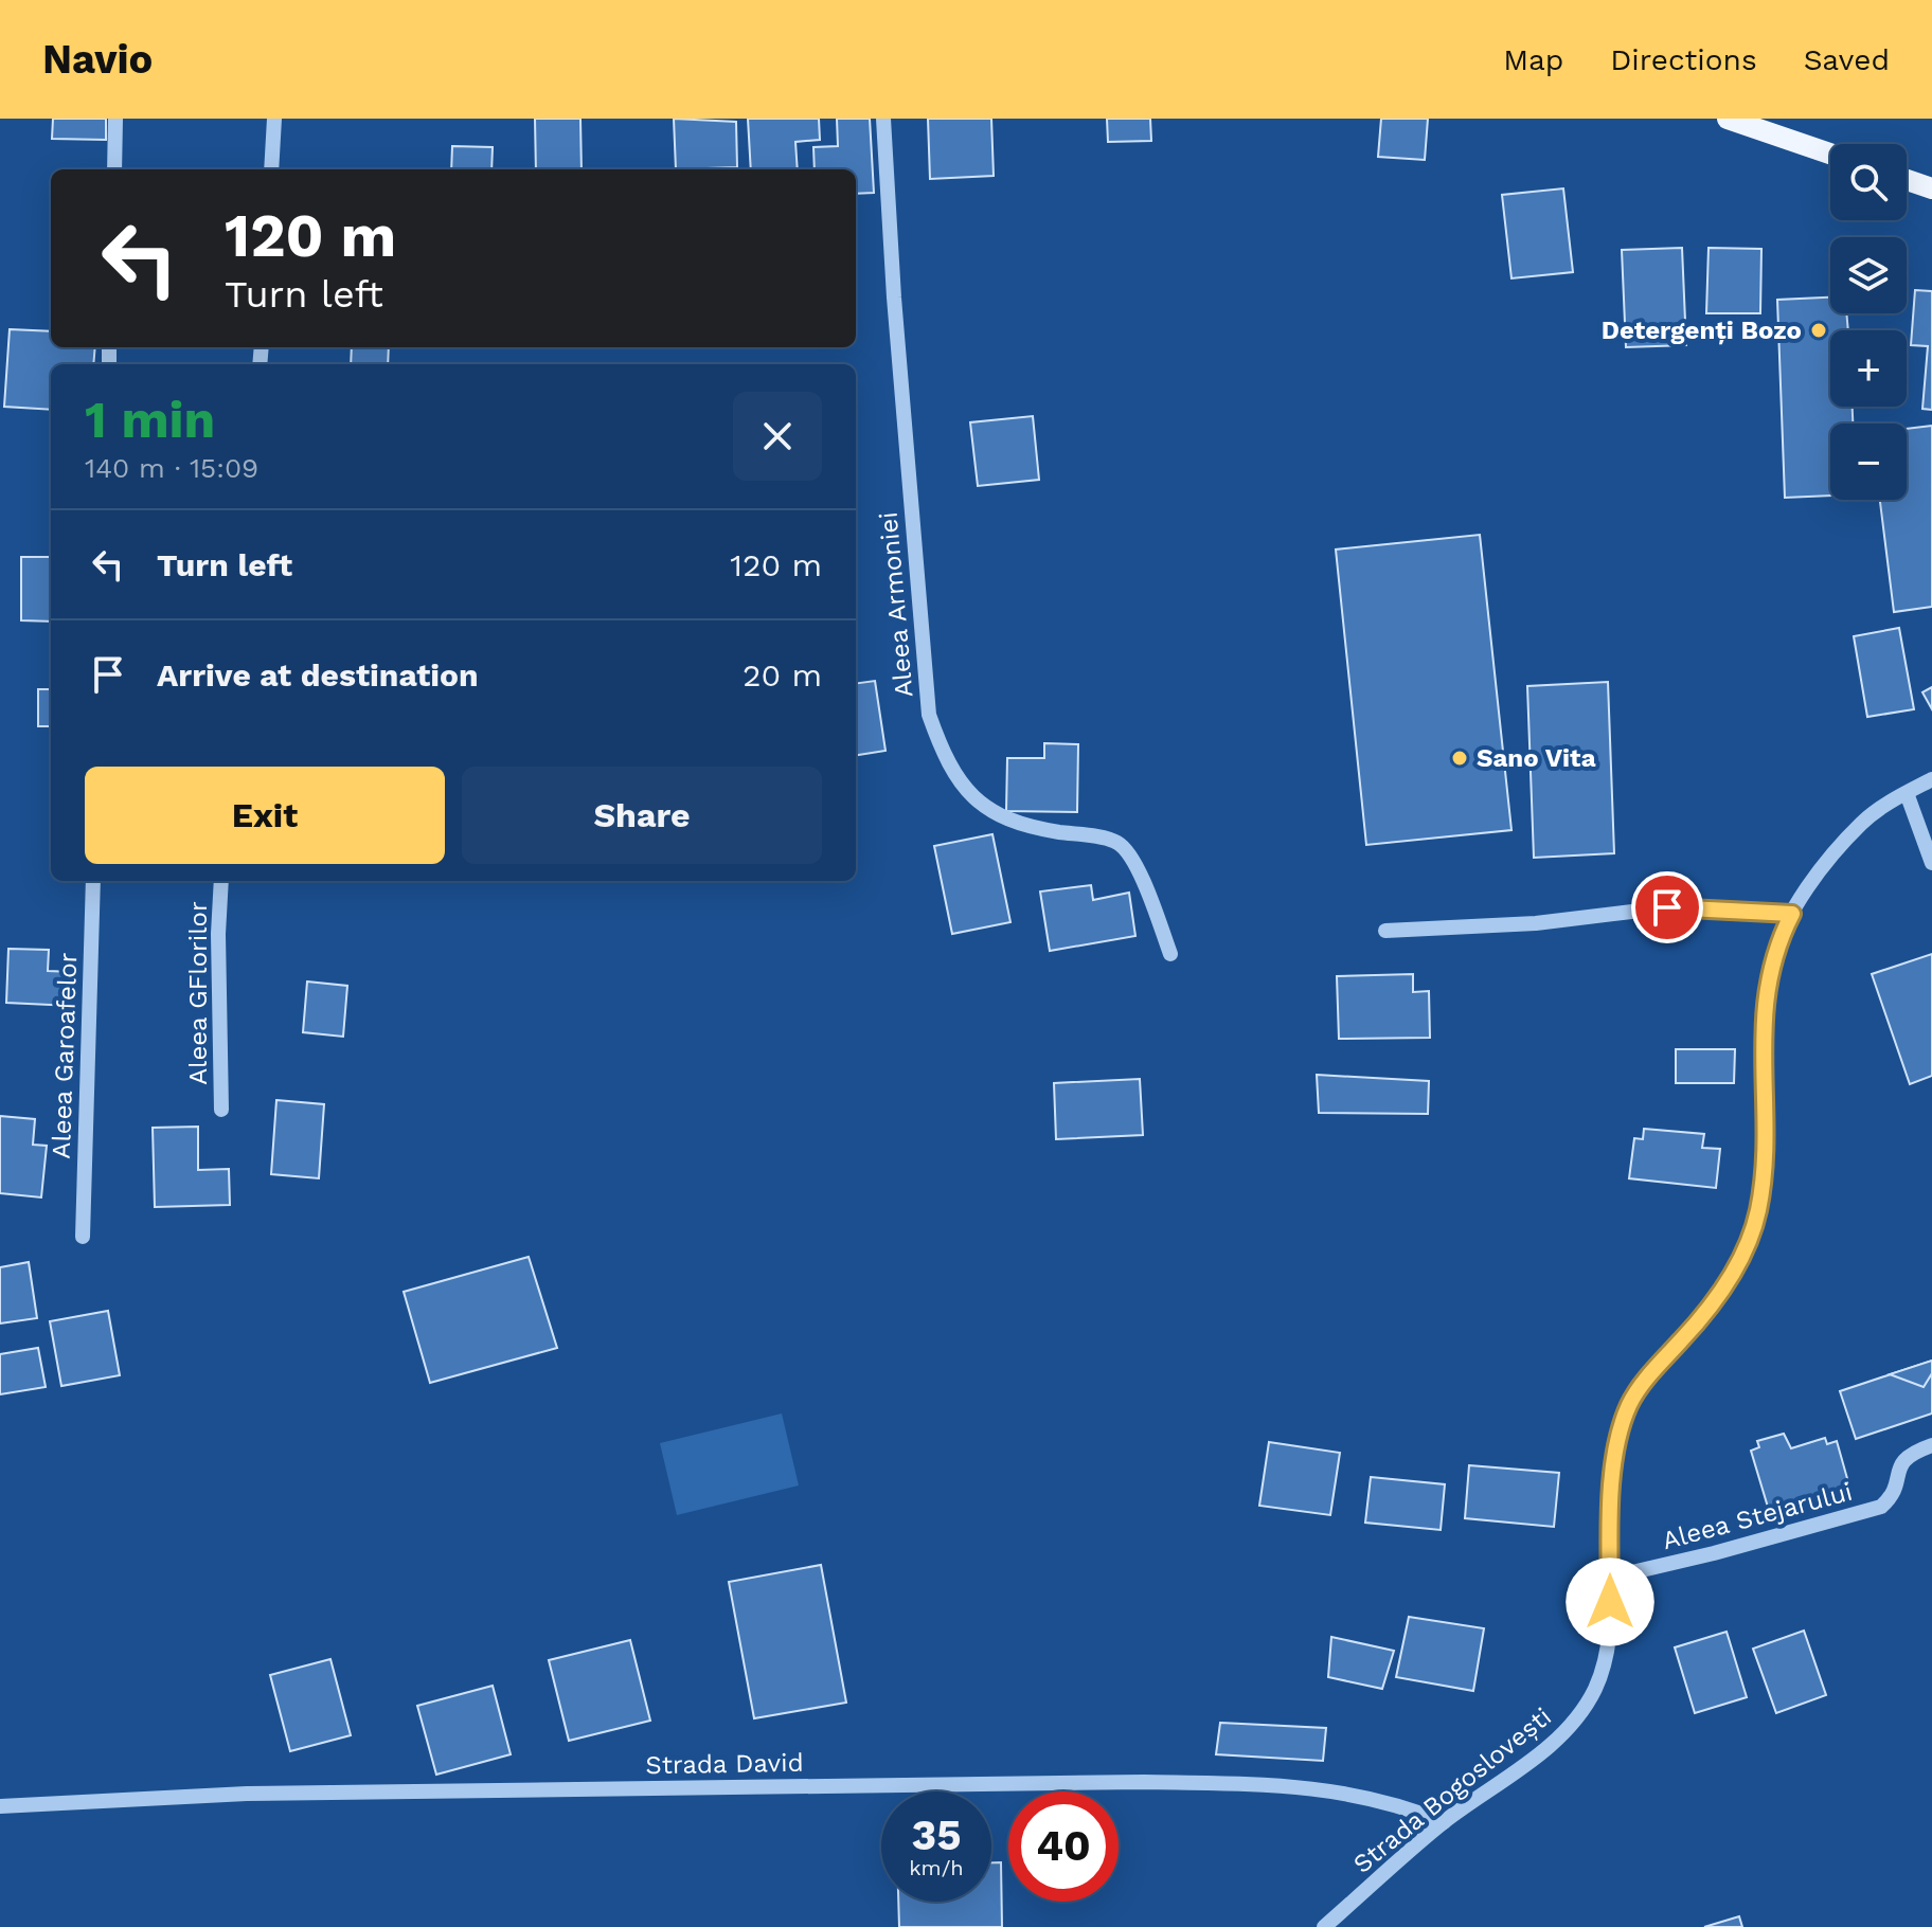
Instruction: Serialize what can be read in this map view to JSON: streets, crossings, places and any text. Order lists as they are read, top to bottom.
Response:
{
  "streets": {
    "street": [
      "Aleea Armoniei",
      "Aleea GFlorilor",
      "Aleea Garoafelor",
      "Aleea Stejarului",
      "Strada David",
      "Strada Bogoslovești"
    ]
  },
  "crossings": [
    ["Aleea Stejarului", "Strada Bogoslovești"],
    ["Strada David", "Strada Bogoslovești"]
  ],
  "places": ["Detergenți Bozo", "Sano Vita"],
  "page": {
    "header": "Navio",
    "nav": ["Map", "Directions", "Saved"],
    "map_buttons": ["+", "−"],
    "turn": ["120 m", "Turn left"],
    "heading": ["1 min", "140 m · 15:09"],
    "list": [
      {
        "name": "Turn left",
        "value": "120 m"
      },
      {
        "name": "Arrive at destination",
        "value": "20 m"
      }
    ],
    "buttons": ["Exit", "Share"],
    "speed": "35 km/h",
    "limit": "40"
  }
}
